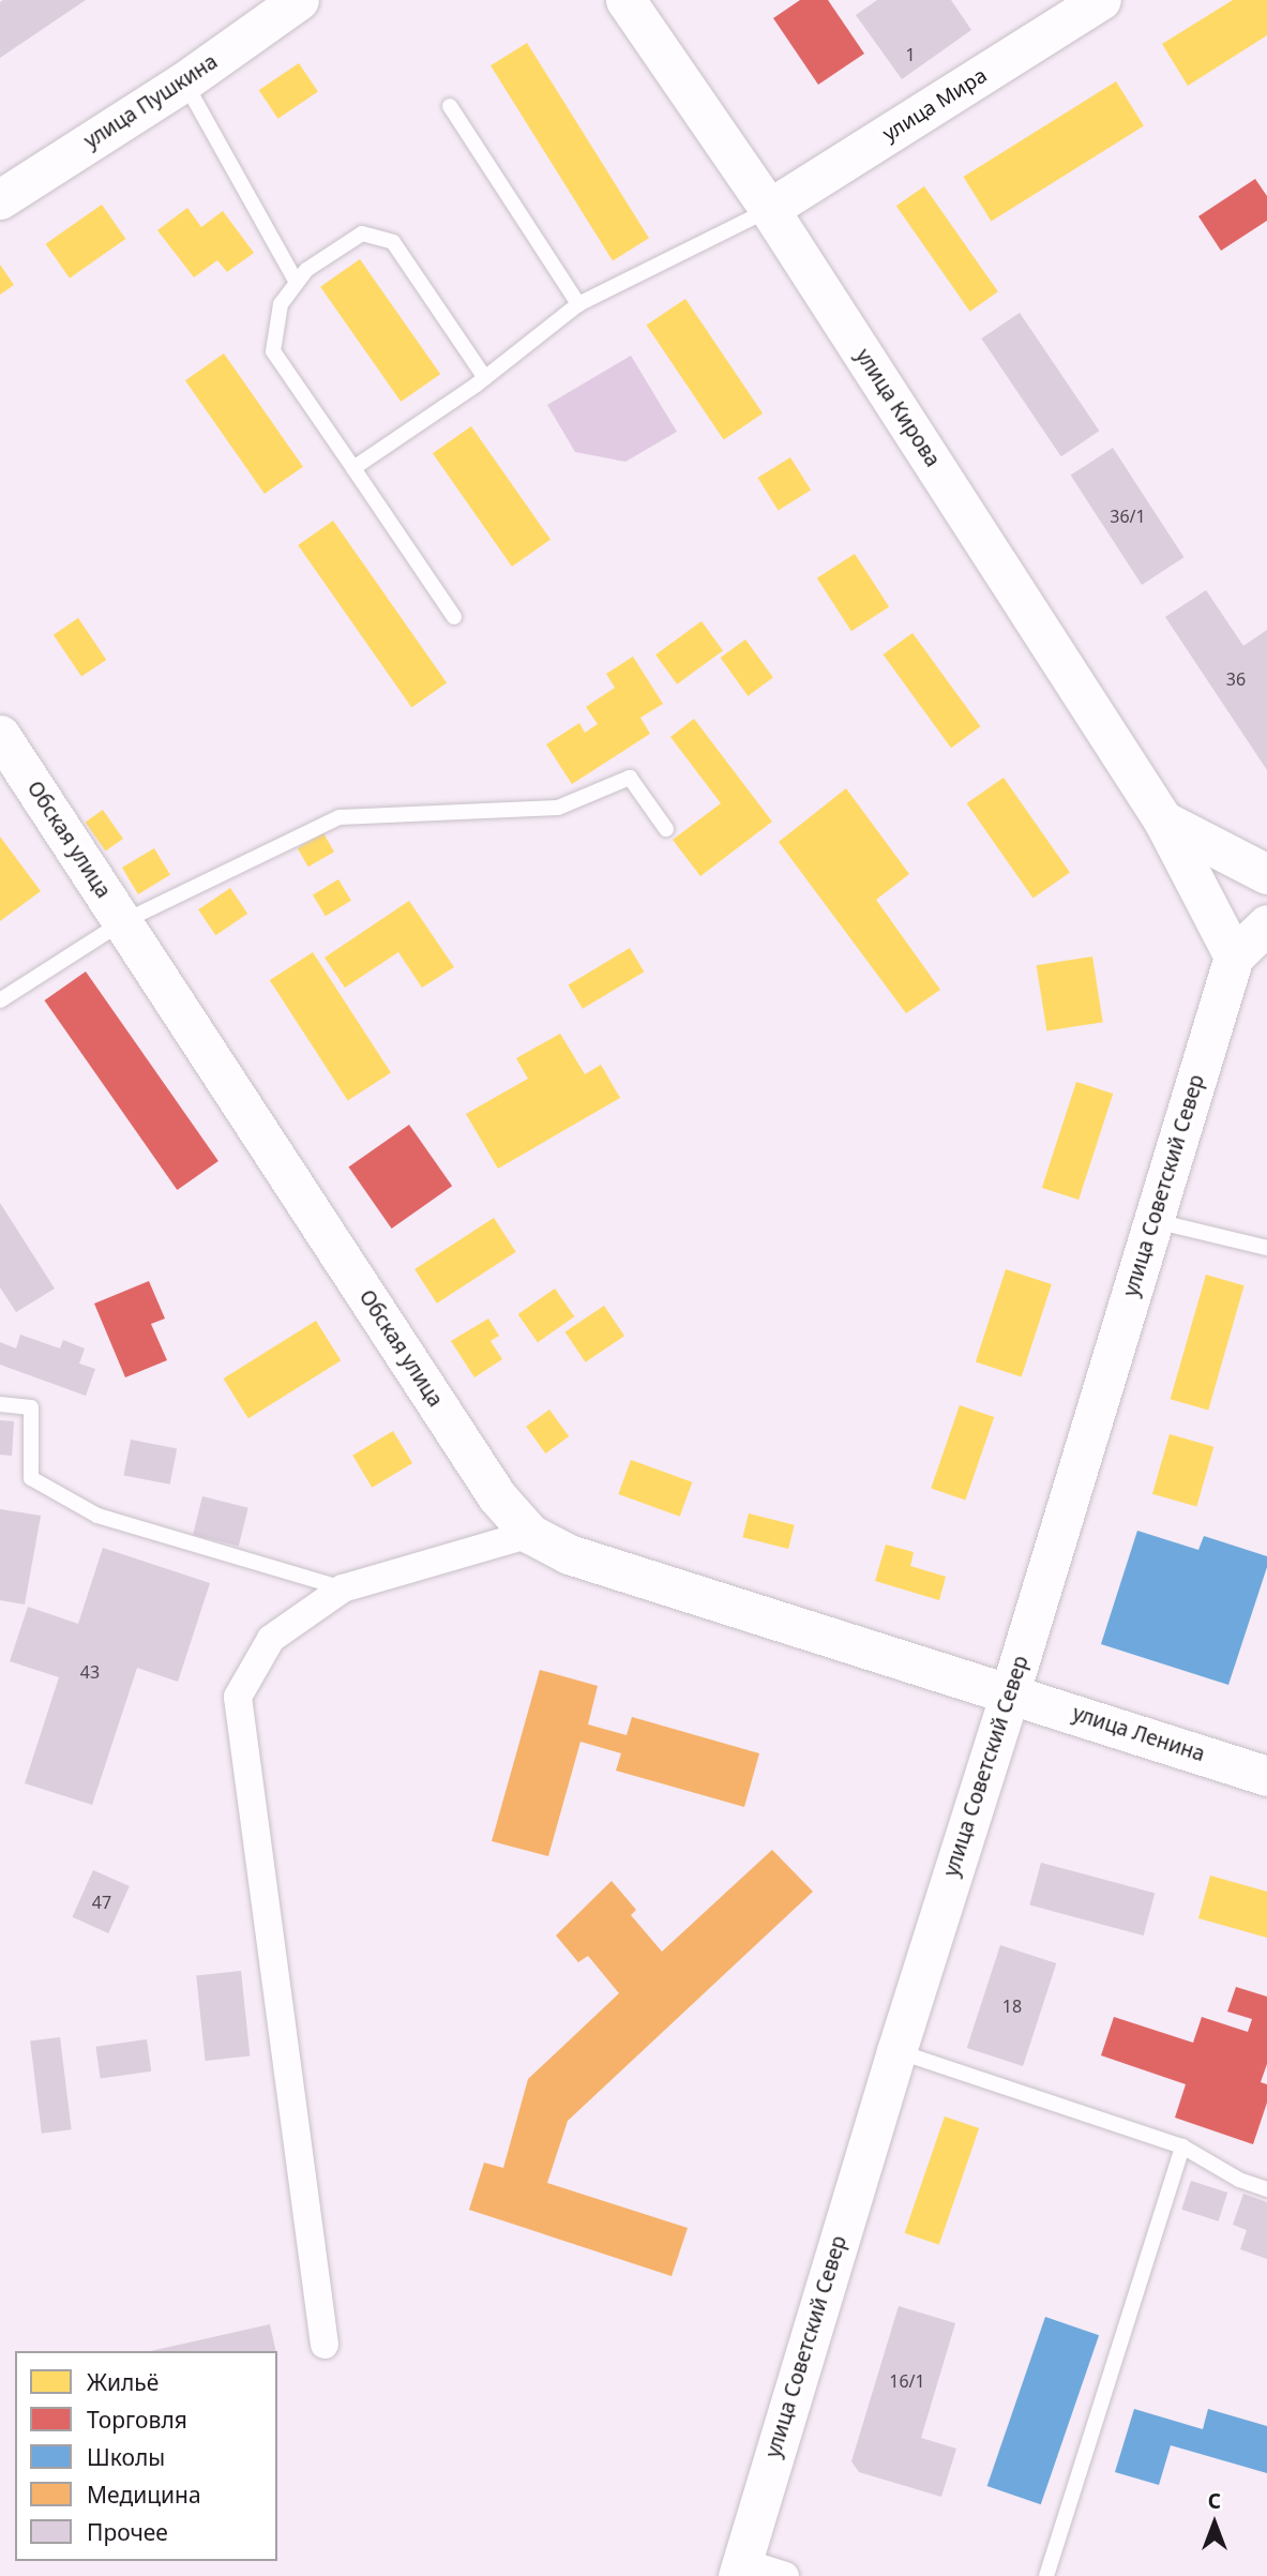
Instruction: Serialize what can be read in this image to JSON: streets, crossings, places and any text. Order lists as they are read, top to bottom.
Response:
{
  "streets": {
    "street": [
      "улица Пушкина",
      "улица Мира",
      "улица Кирова",
      "Обская улица",
      "улица Советский Север",
      "улица Ленина"
    ]
  },
  "crossings": [
    ["улица Мира", "улица Кирова"],
    ["улица Кирова", "улица Советский Север"],
    ["Обская улица", "улица Советский Север"],
    ["Обская улица", "улица Ленина"],
    ["улица Советский Север", "улица Ленина"]
  ],
  "house_numbers": [
    "1",
    "36/1",
    "36",
    "43",
    "47",
    "18",
    "16/1"
  ],
  "legend": [
    "Жильё",
    "Торговля",
    "Школы",
    "Медицина",
    "Прочее"
  ],
  "north": "top"
}
